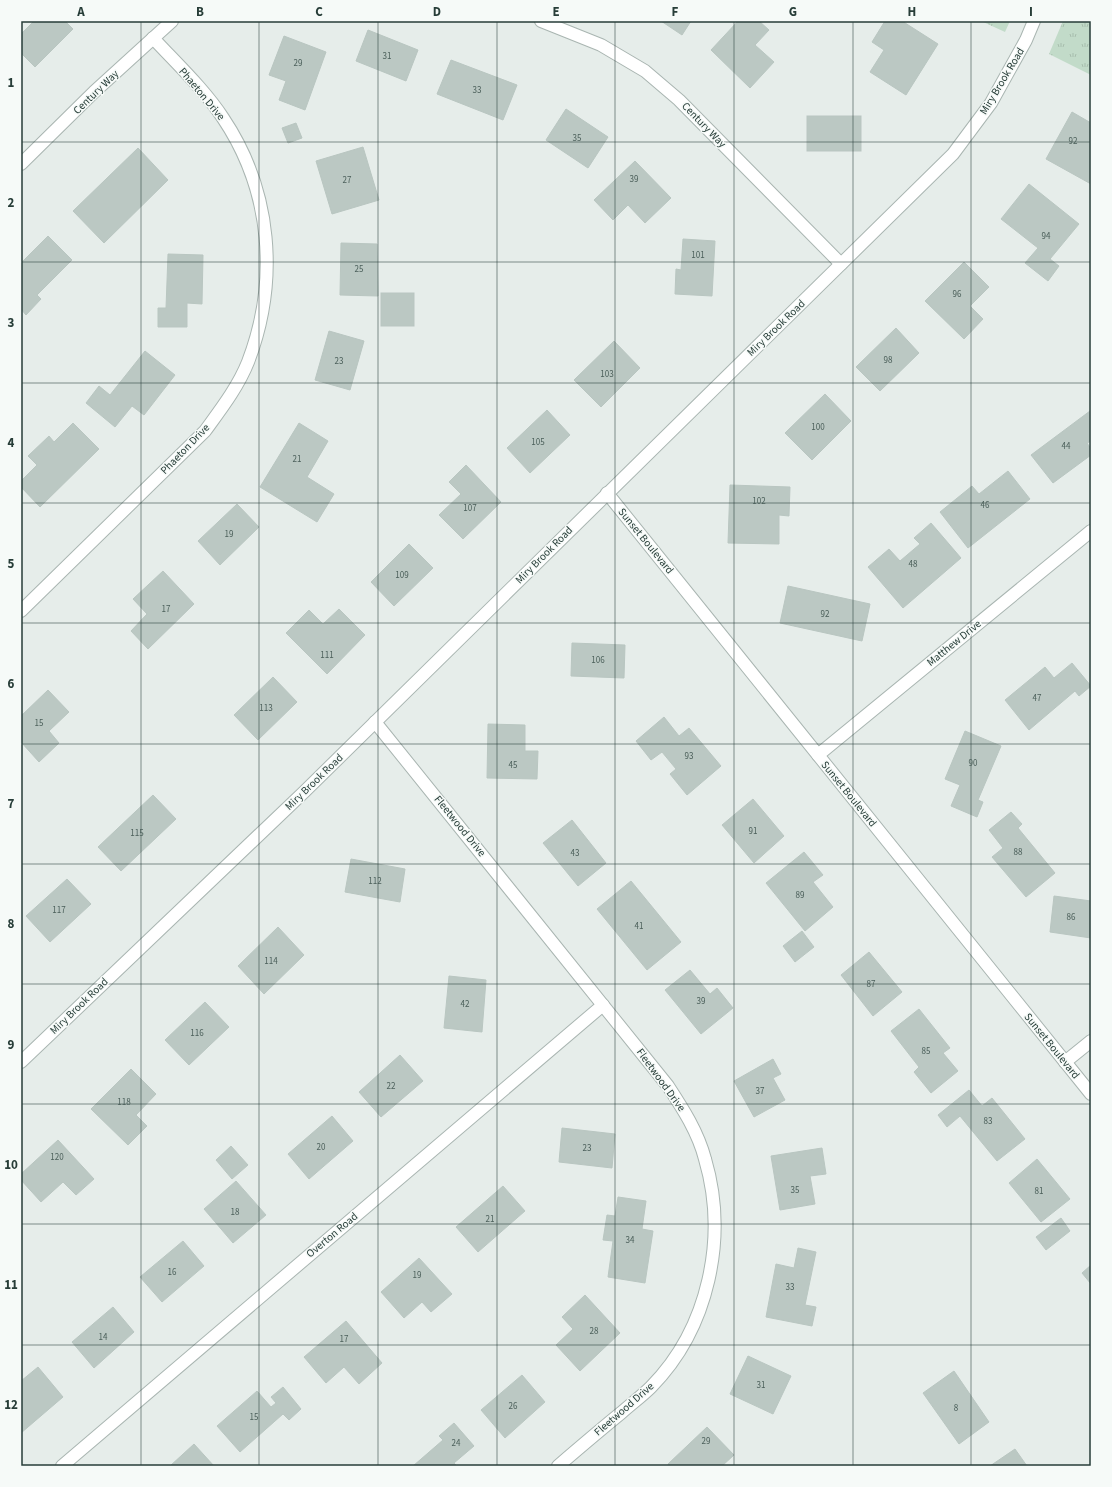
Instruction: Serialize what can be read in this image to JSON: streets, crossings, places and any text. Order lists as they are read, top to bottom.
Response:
{
  "streets": {
    "street": [
      "Miry Brook Road",
      "Century Way",
      "Phaeton Drive",
      "Sunset Boulevard",
      "Matthew Drive",
      "Fleetwood Drive",
      "Overton Road"
    ]
  },
  "crossings": [
    ["Miry Brook Road", "Century Way"],
    ["Miry Brook Road", "Sunset Boulevard"],
    ["Miry Brook Road", "Fleetwood Drive"],
    ["Century Way", "Phaeton Drive"],
    ["Sunset Boulevard", "Matthew Drive"],
    ["Fleetwood Drive", "Overton Road"]
  ],
  "house_numbers": [
    "31",
    "29",
    "33",
    "35",
    "92",
    "39",
    "27",
    "94",
    "101",
    "25",
    "96",
    "98",
    "23",
    "103",
    "100",
    "105",
    "44",
    "21",
    "102",
    "46",
    "107",
    "19",
    "48",
    "109",
    "17",
    "92",
    "111",
    "106",
    "47",
    "113",
    "15",
    "93",
    "90",
    "45",
    "91",
    "115",
    "88",
    "43",
    "112",
    "89",
    "117",
    "86",
    "41",
    "114",
    "87",
    "39",
    "42",
    "116",
    "85",
    "22",
    "37",
    "118",
    "83",
    "20",
    "23",
    "120",
    "35",
    "81",
    "18",
    "21",
    "34",
    "16",
    "19",
    "33",
    "28",
    "14",
    "17",
    "31",
    "26",
    "8",
    "15",
    "29",
    "24"
  ],
  "grid": {
    "columns": [
      "A",
      "B",
      "C",
      "D",
      "E",
      "F",
      "G",
      "H",
      "I"
    ],
    "rows": [
      "1",
      "2",
      "3",
      "4",
      "5",
      "6",
      "7",
      "8",
      "9",
      "10",
      "11",
      "12"
    ]
  }
}
